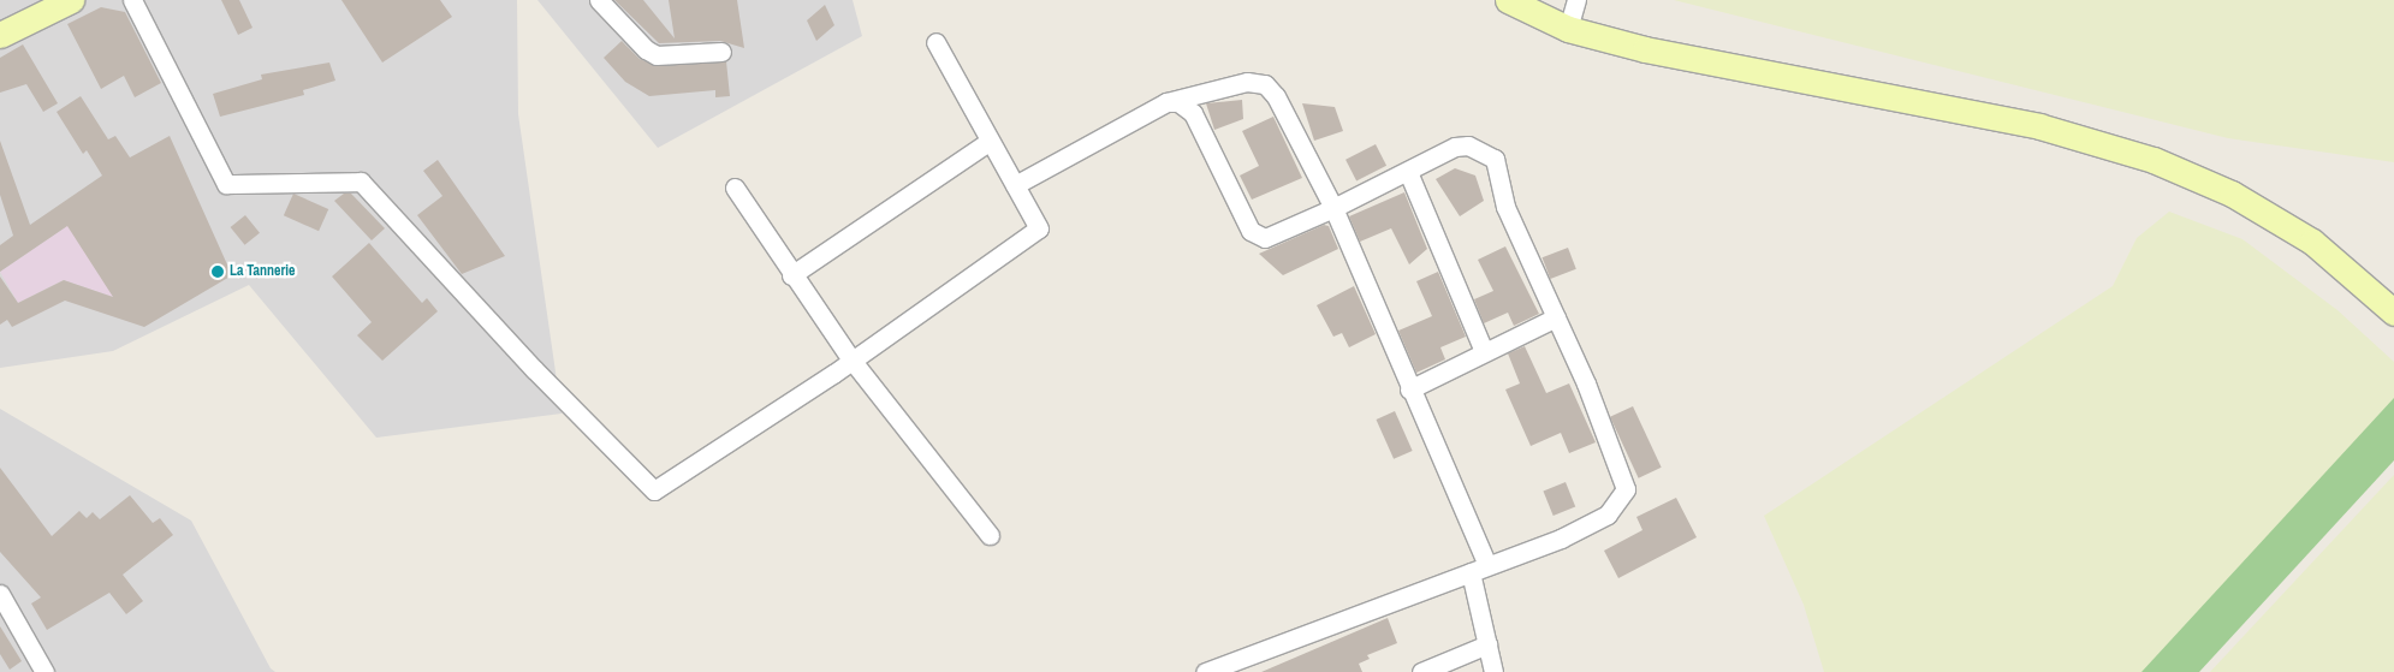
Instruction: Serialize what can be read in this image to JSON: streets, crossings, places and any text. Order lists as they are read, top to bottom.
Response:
{
  "places": ["La Tannerie"]
}
